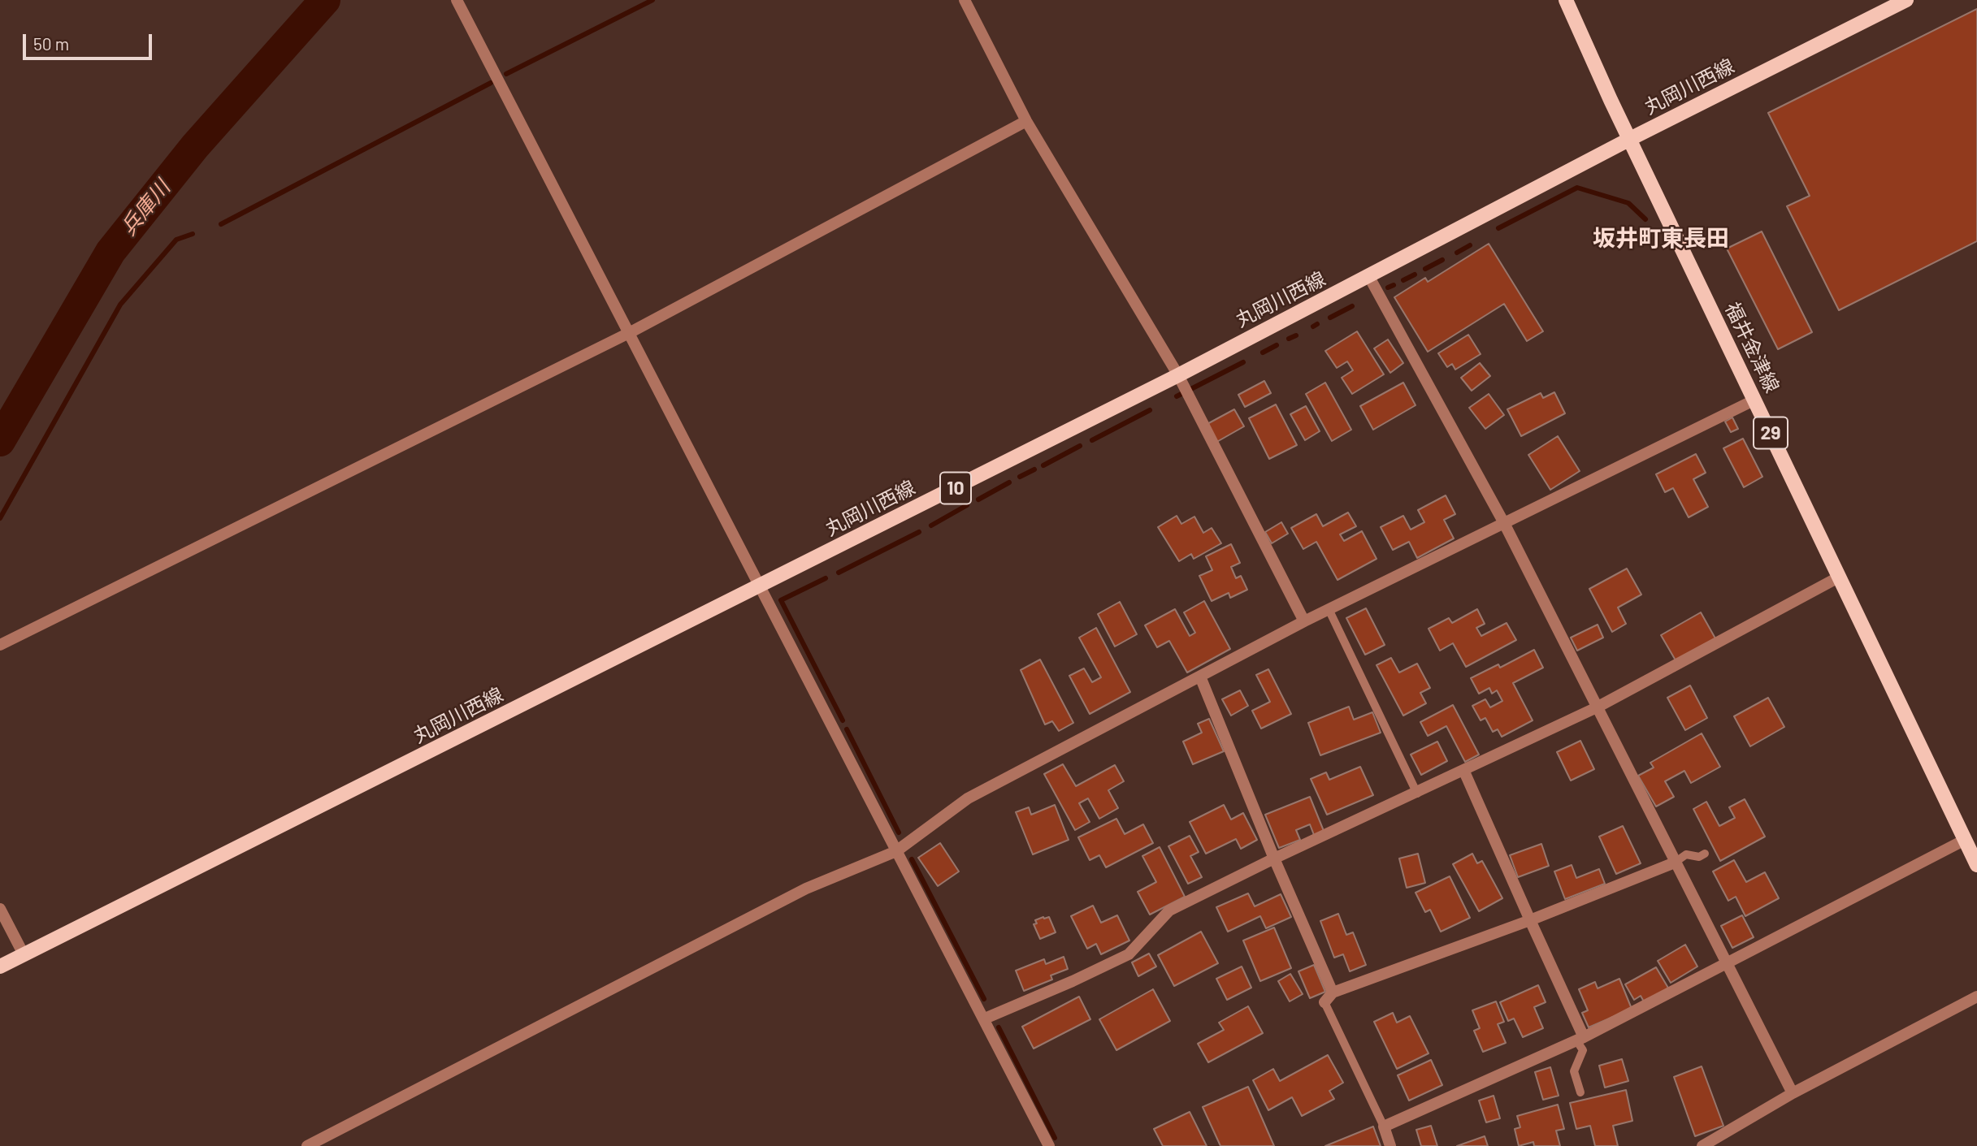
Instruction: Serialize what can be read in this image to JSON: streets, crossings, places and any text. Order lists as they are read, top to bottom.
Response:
{
  "streets": {
    "main road": [
      "丸岡川西線",
      "福井金津線",
      "29",
      "10"
    ]
  },
  "crossings": [
    ["丸岡川西線", "福井金津線"]
  ],
  "districts": ["坂井町東長田"],
  "water": ["兵庫川"],
  "scale_bar": "50 m"
}
